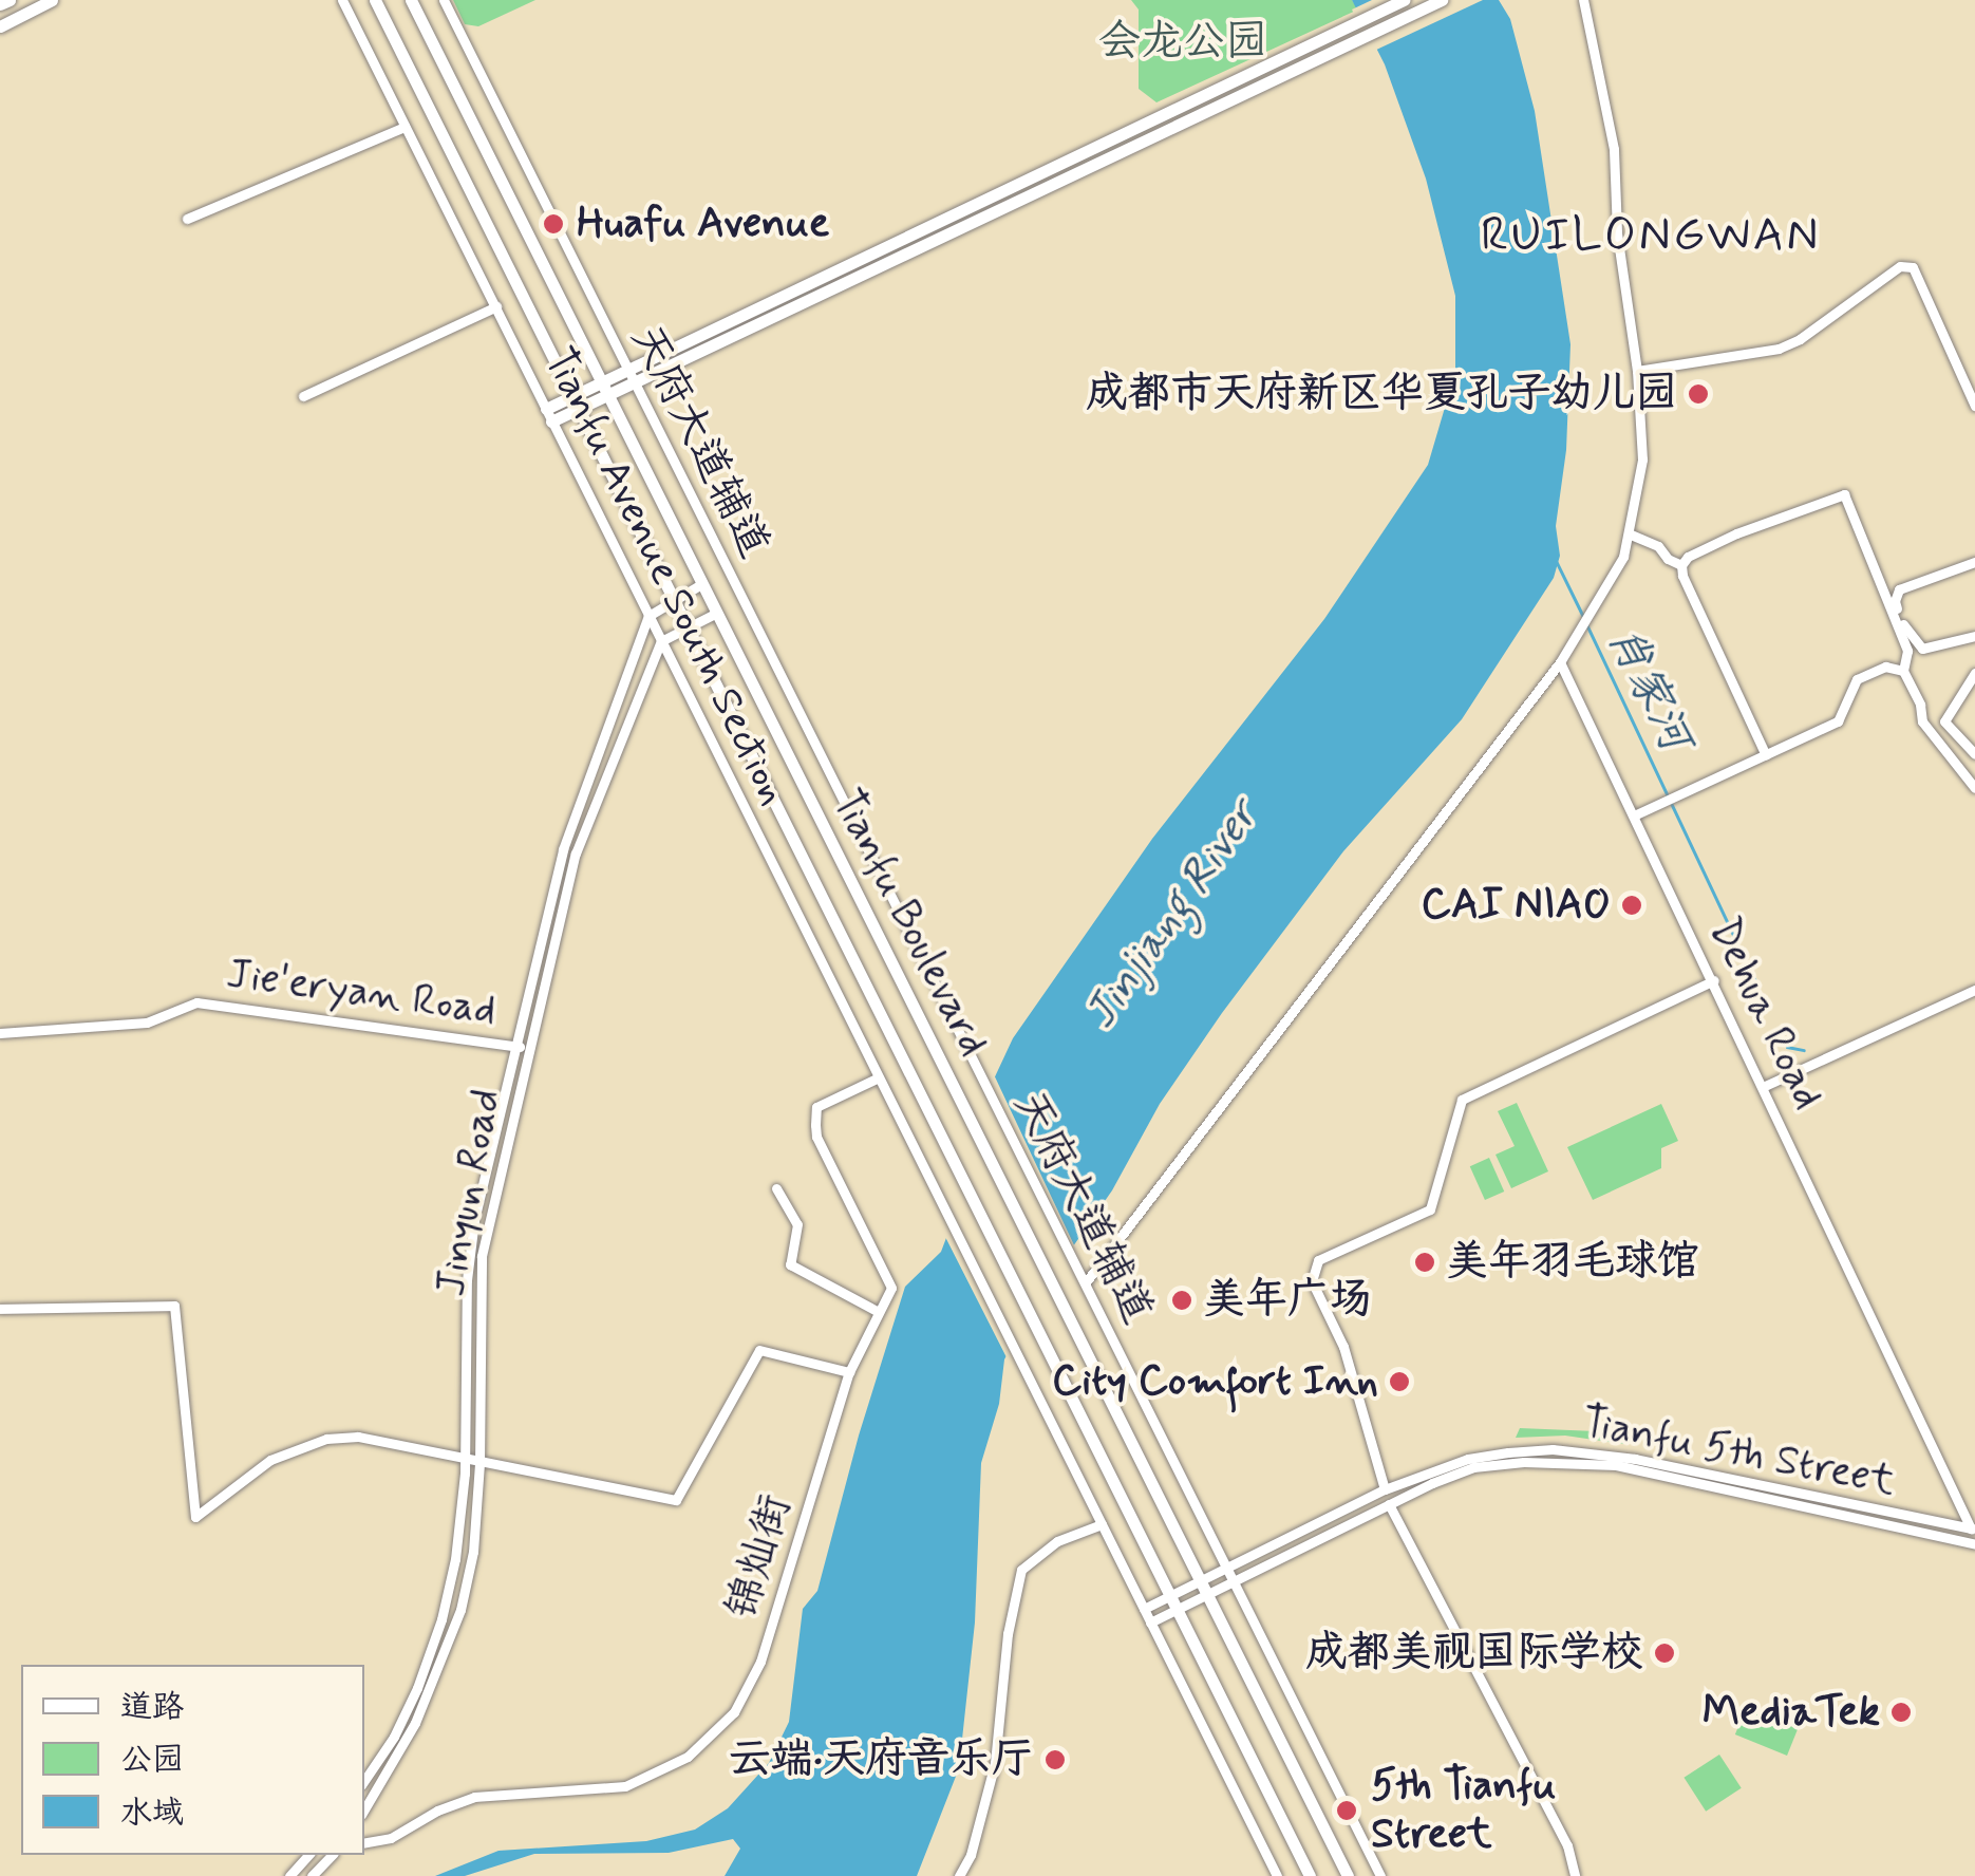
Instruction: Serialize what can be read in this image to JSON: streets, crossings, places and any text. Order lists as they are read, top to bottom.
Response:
{
  "streets": {
    "main road": ["Tianfu Boulevard"],
    "street": [
      "天府大道辅道",
      "Tianfu Avenue South Section",
      "Jie'eryan Road",
      "Dehua Road",
      "Jinyun Road",
      "Tianfu 5th Street",
      "锦灿街"
    ]
  },
  "crossings": [
    ["天府大道辅道", "Tianfu 5th Street"],
    ["Tianfu Avenue South Section", "Jinyun Road"],
    ["Tianfu Avenue South Section", "锦灿街"],
    ["Tianfu Boulevard", "Tianfu 5th Street"],
    ["Jie'eryan Road", "Jinyun Road"],
    ["Dehua Road", "Tianfu 5th Street"]
  ],
  "districts": ["RUILONGWAN"],
  "water": ["肖家河", "Jinjiang River"],
  "parks": ["会龙公园"],
  "places": [
    "Huafu Avenue",
    "成都市天府新区华夏孔子幼儿园",
    "CAI NIAO",
    "美年羽毛球馆",
    "美年广场",
    "City Comfort Inn",
    "成都美视国际学校",
    "MediaTek",
    "云端·天府音乐厅",
    "5th Tianfu Street"
  ],
  "legend": ["道路", "公园", "水域"]
}
